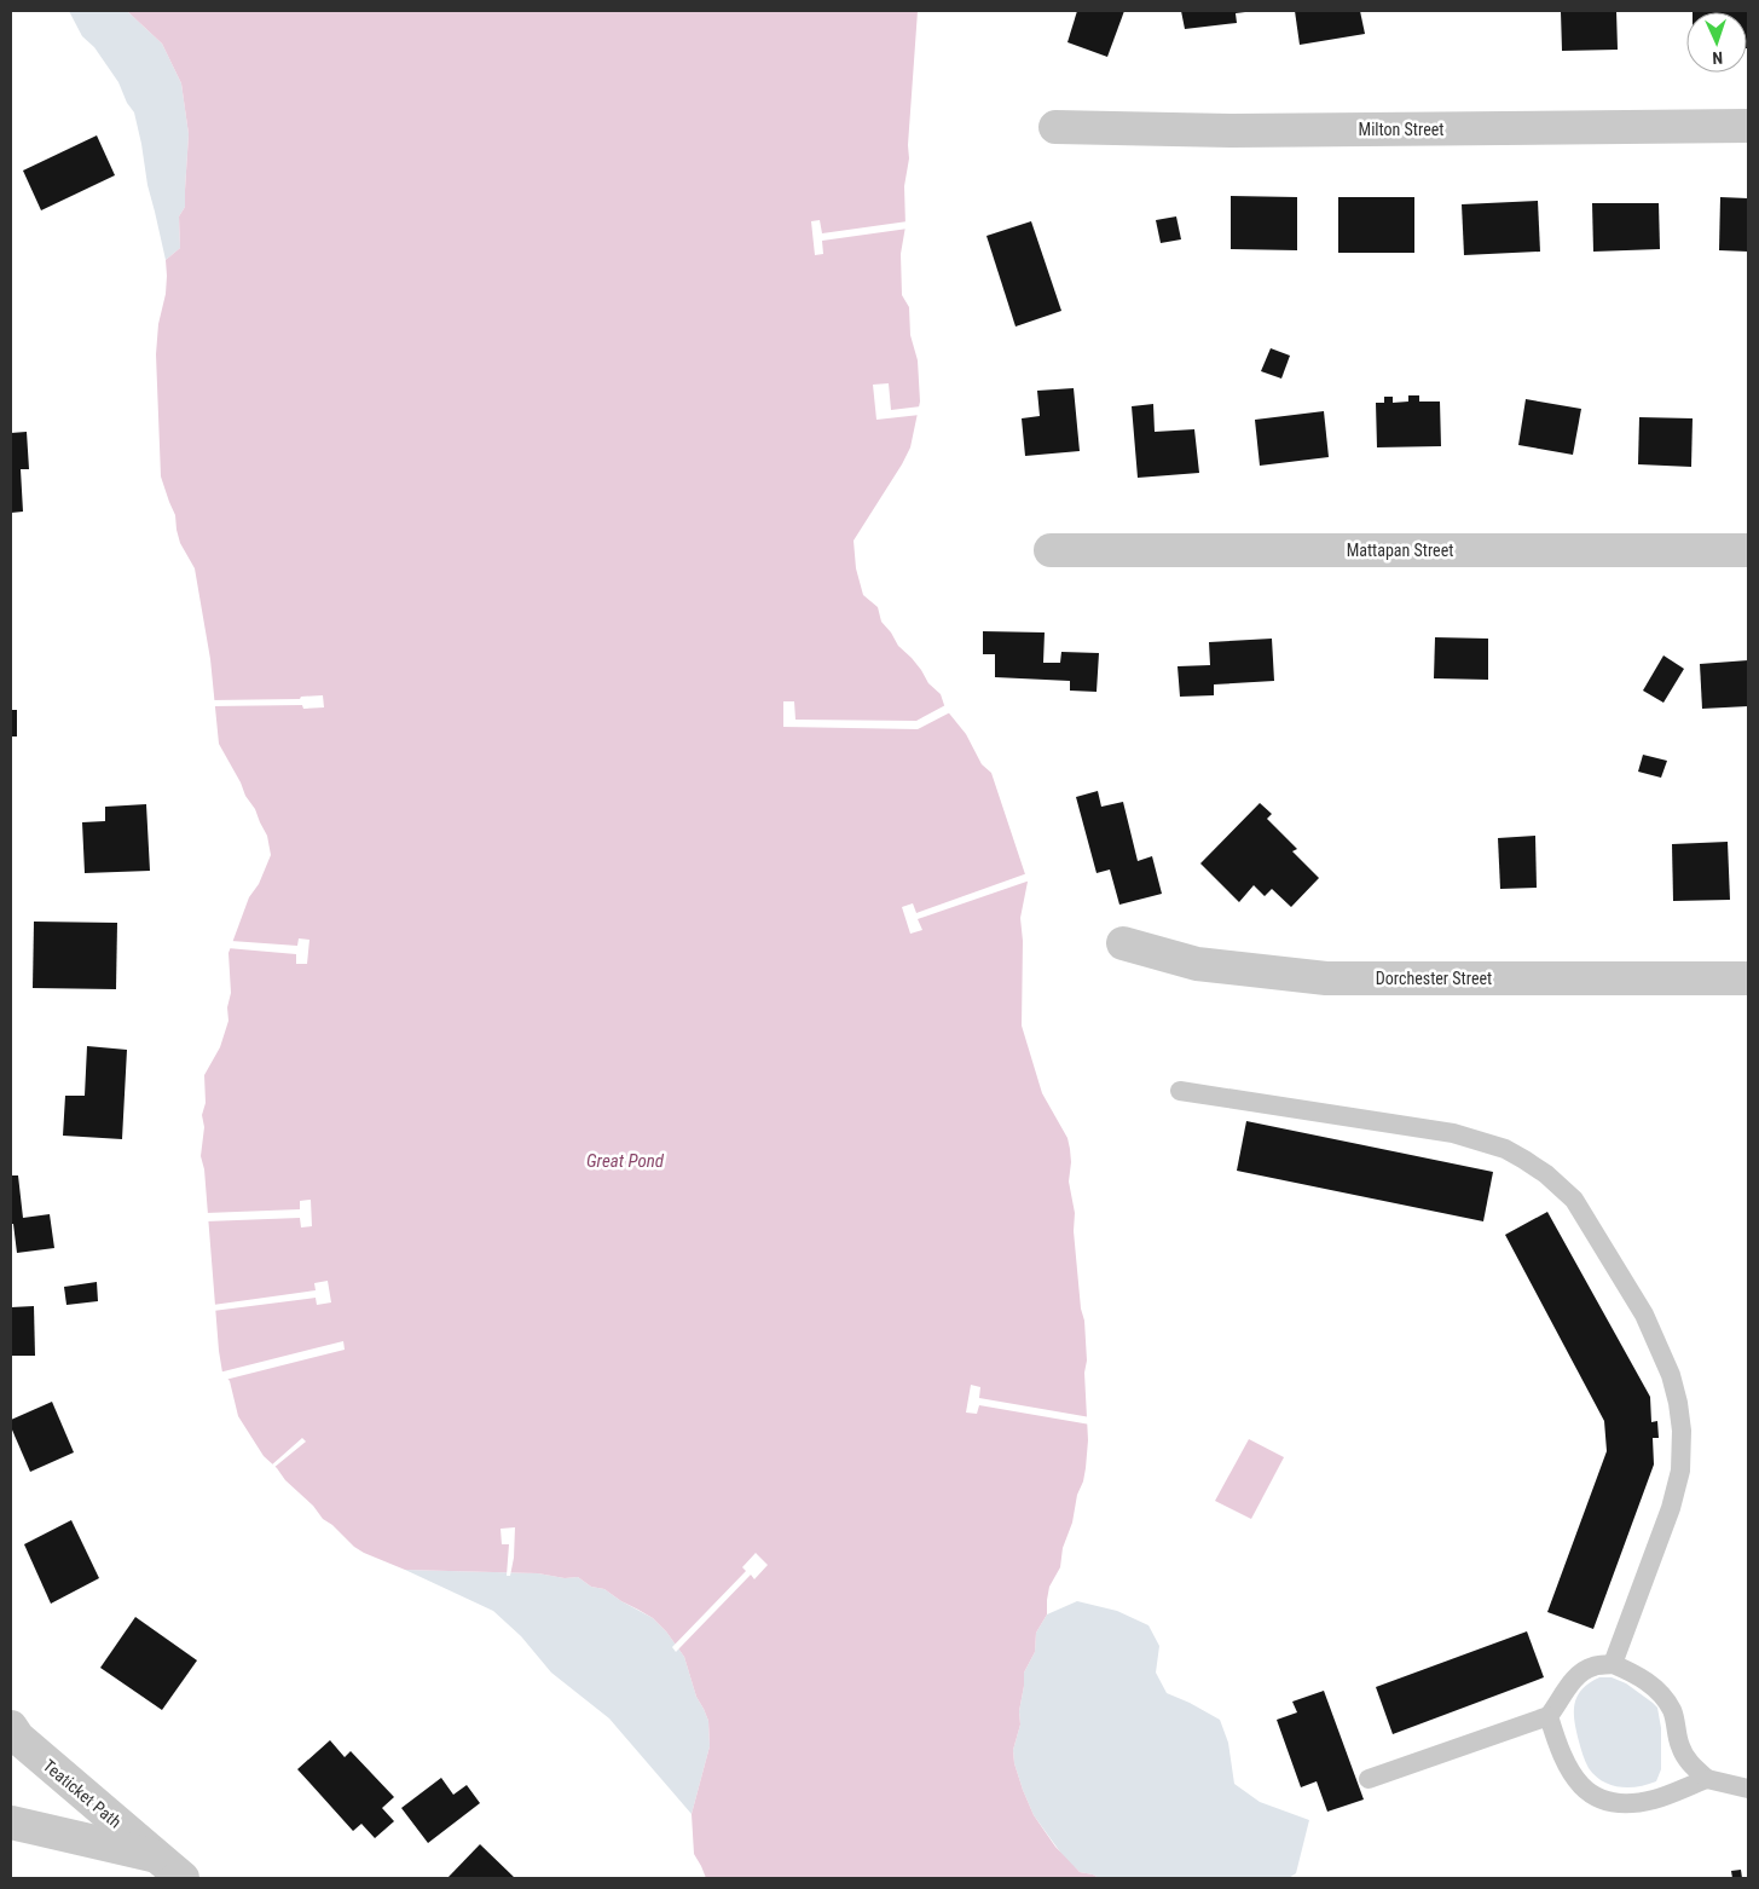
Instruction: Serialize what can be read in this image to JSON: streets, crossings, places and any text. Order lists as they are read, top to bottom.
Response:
{
  "streets": {
    "street": [
      "Milton Street",
      "Mattapan Street",
      "Dorchester Street",
      "Teaticket Path"
    ]
  },
  "water": ["Great Pond"],
  "north": "bottom"
}
